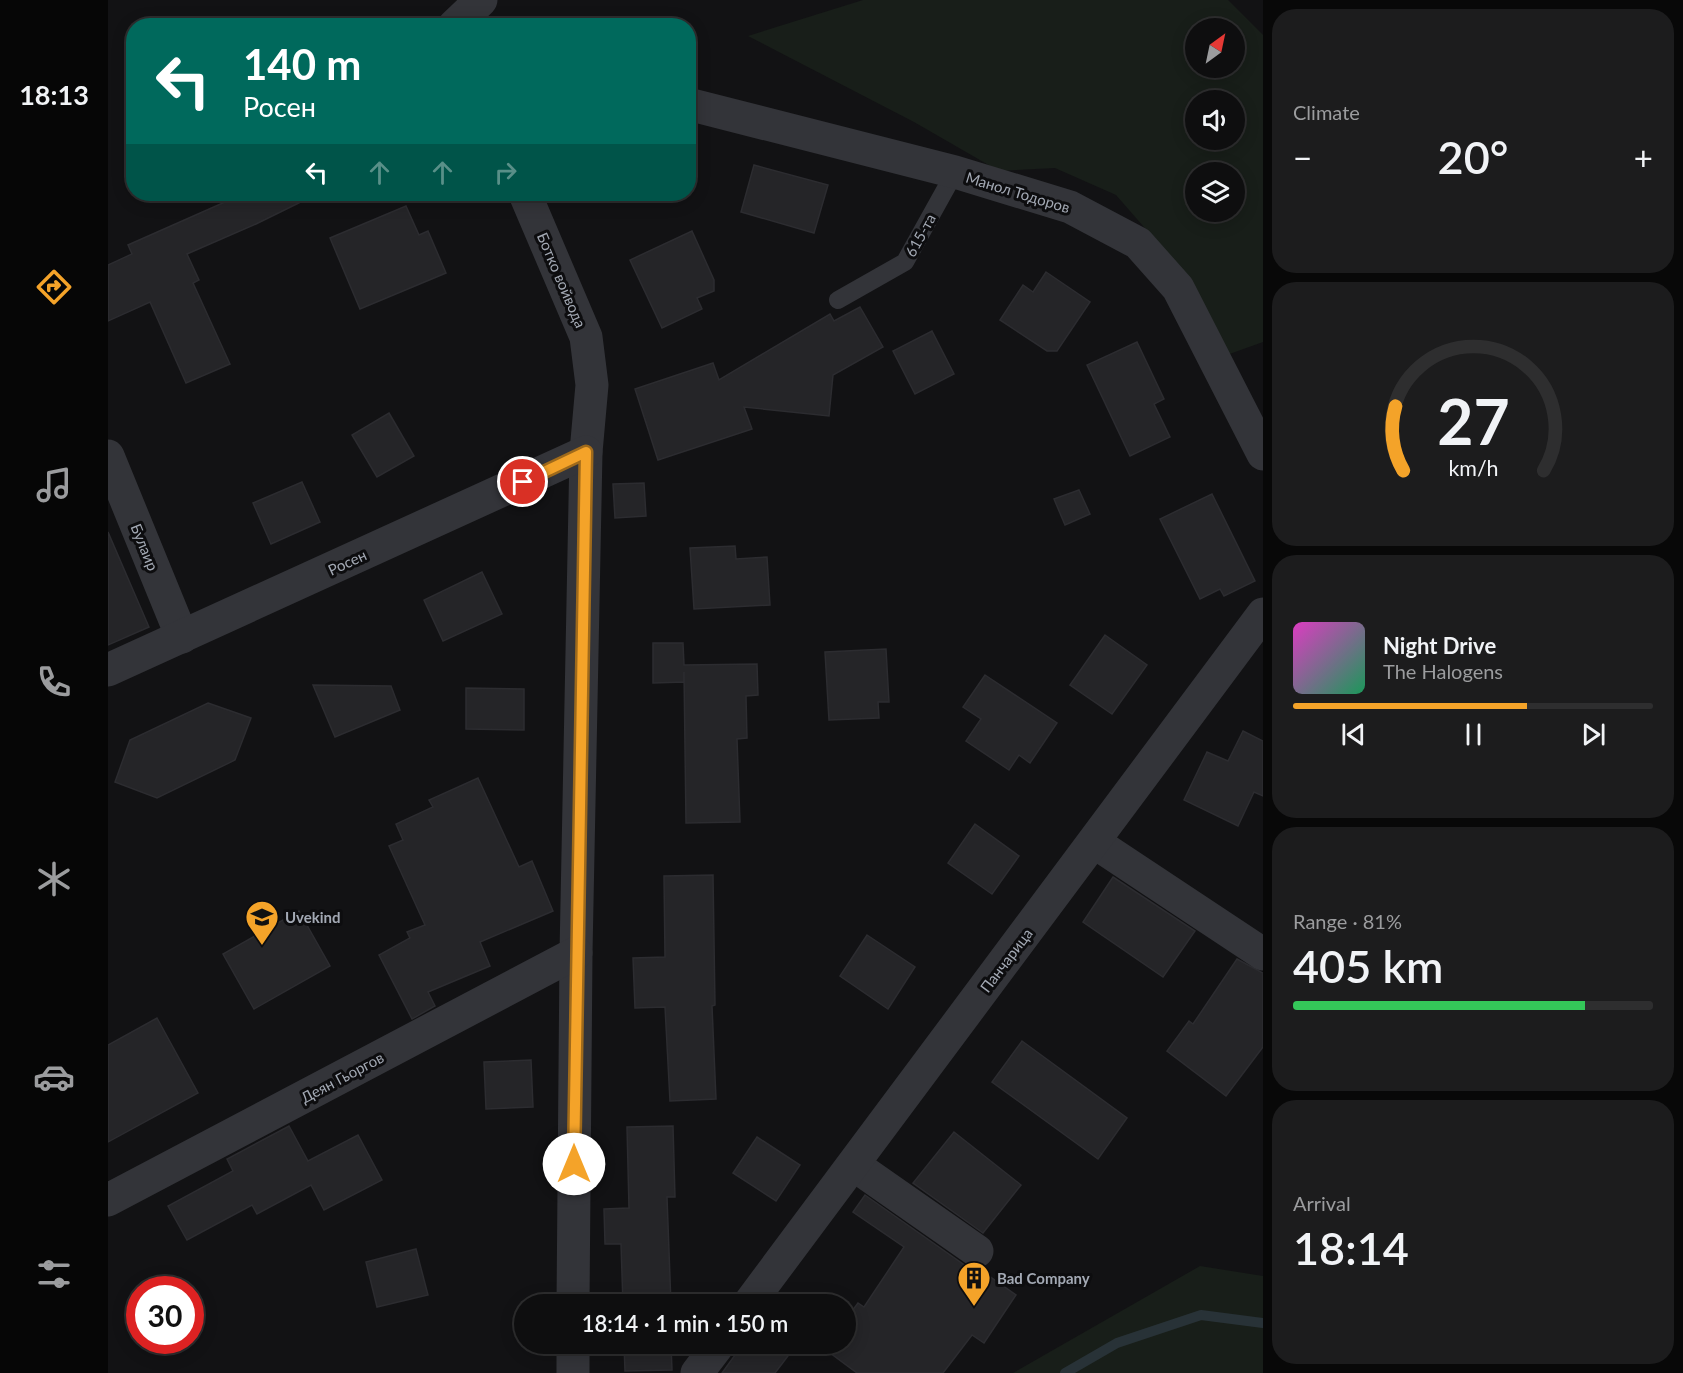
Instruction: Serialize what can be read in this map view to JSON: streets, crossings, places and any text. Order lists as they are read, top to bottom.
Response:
{
  "streets": {
    "street": [
      "Манол Тодоров",
      "Ботко войвода",
      "Булаир",
      "Росен",
      "Панчарица",
      "Деян Гьоргов"
    ],
    "lane": ["615-та"]
  },
  "crossings": [
    ["Манол Тодоров", "615-та"],
    ["Ботко войвода", "Росен"],
    ["Ботко войвода", "Деян Гьоргов"],
    ["Булаир", "Росен"]
  ],
  "places": {
    "school or university": ["Uvekind"],
    "building": ["Bad Company"]
  },
  "north": "top right",
  "page": {
    "tabs": "18:13",
    "tile": [
      "Climate",
      ["Range · 81%", "405 km"],
      ["Arrival", "18:14"]
    ],
    "turn": ["140 m", "Росен"],
    "heat": ["−", "20°", "+"],
    "song": ["Night Drive", "The Halogens"],
    "limit": "30",
    "trip": "18:14 · 1 min · 150 m",
    "gauge": ["27", "km/h"]
  }
}
